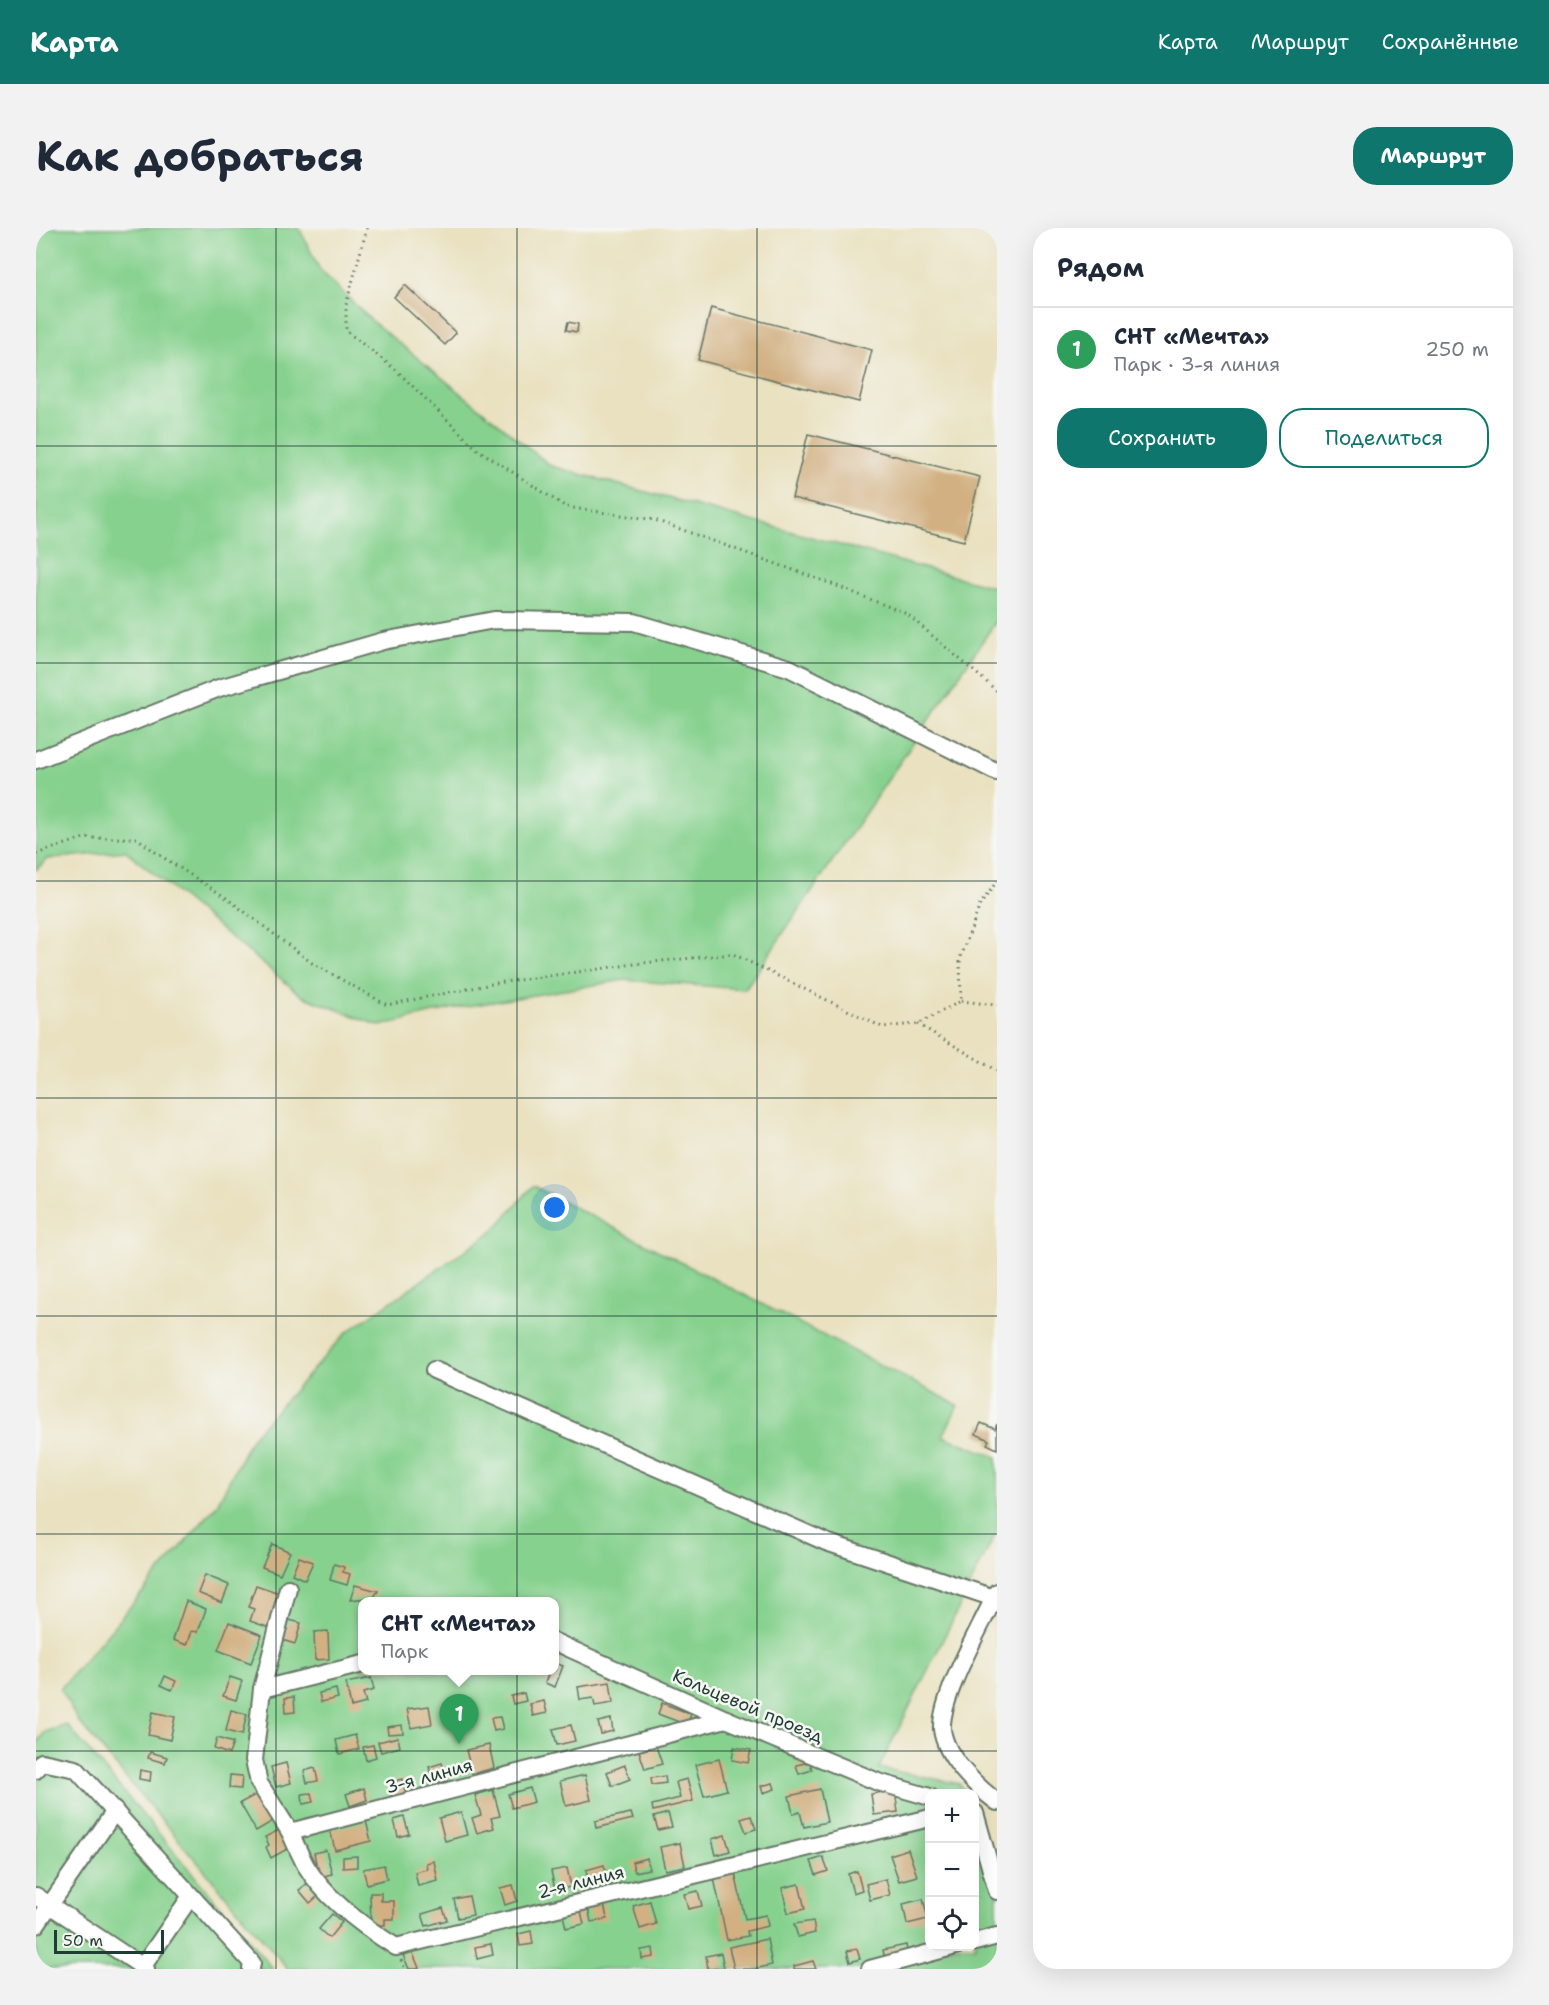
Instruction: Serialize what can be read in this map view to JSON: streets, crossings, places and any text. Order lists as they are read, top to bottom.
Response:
{
  "streets": {
    "street": ["Кольцевой проезд", "3-я линия", "2-я линия"]
  },
  "crossings": [
    ["Кольцевой проезд", "3-я линия"],
    ["3-я линия", "2-я линия"]
  ],
  "scale_bar": "50 m",
  "page": {
    "header": "Карта",
    "nav": ["Карта", "Маршрут", "Сохранённые"],
    "buttons": [
      "Маршрут",
      ["Сохранить", "Поделиться"]
    ],
    "title": "Как добраться",
    "heading": "Рядом",
    "list": [
      {
        "mark": "1",
        "name": "СНТ «Мечта»",
        "note": "Парк · 3-я линия",
        "value": "250 m"
      }
    ],
    "popup": ["СНТ «Мечта»", "Парк"],
    "pins": "1",
    "map_buttons": ["+", "−"],
    "scale": "50 m"
  }
}
